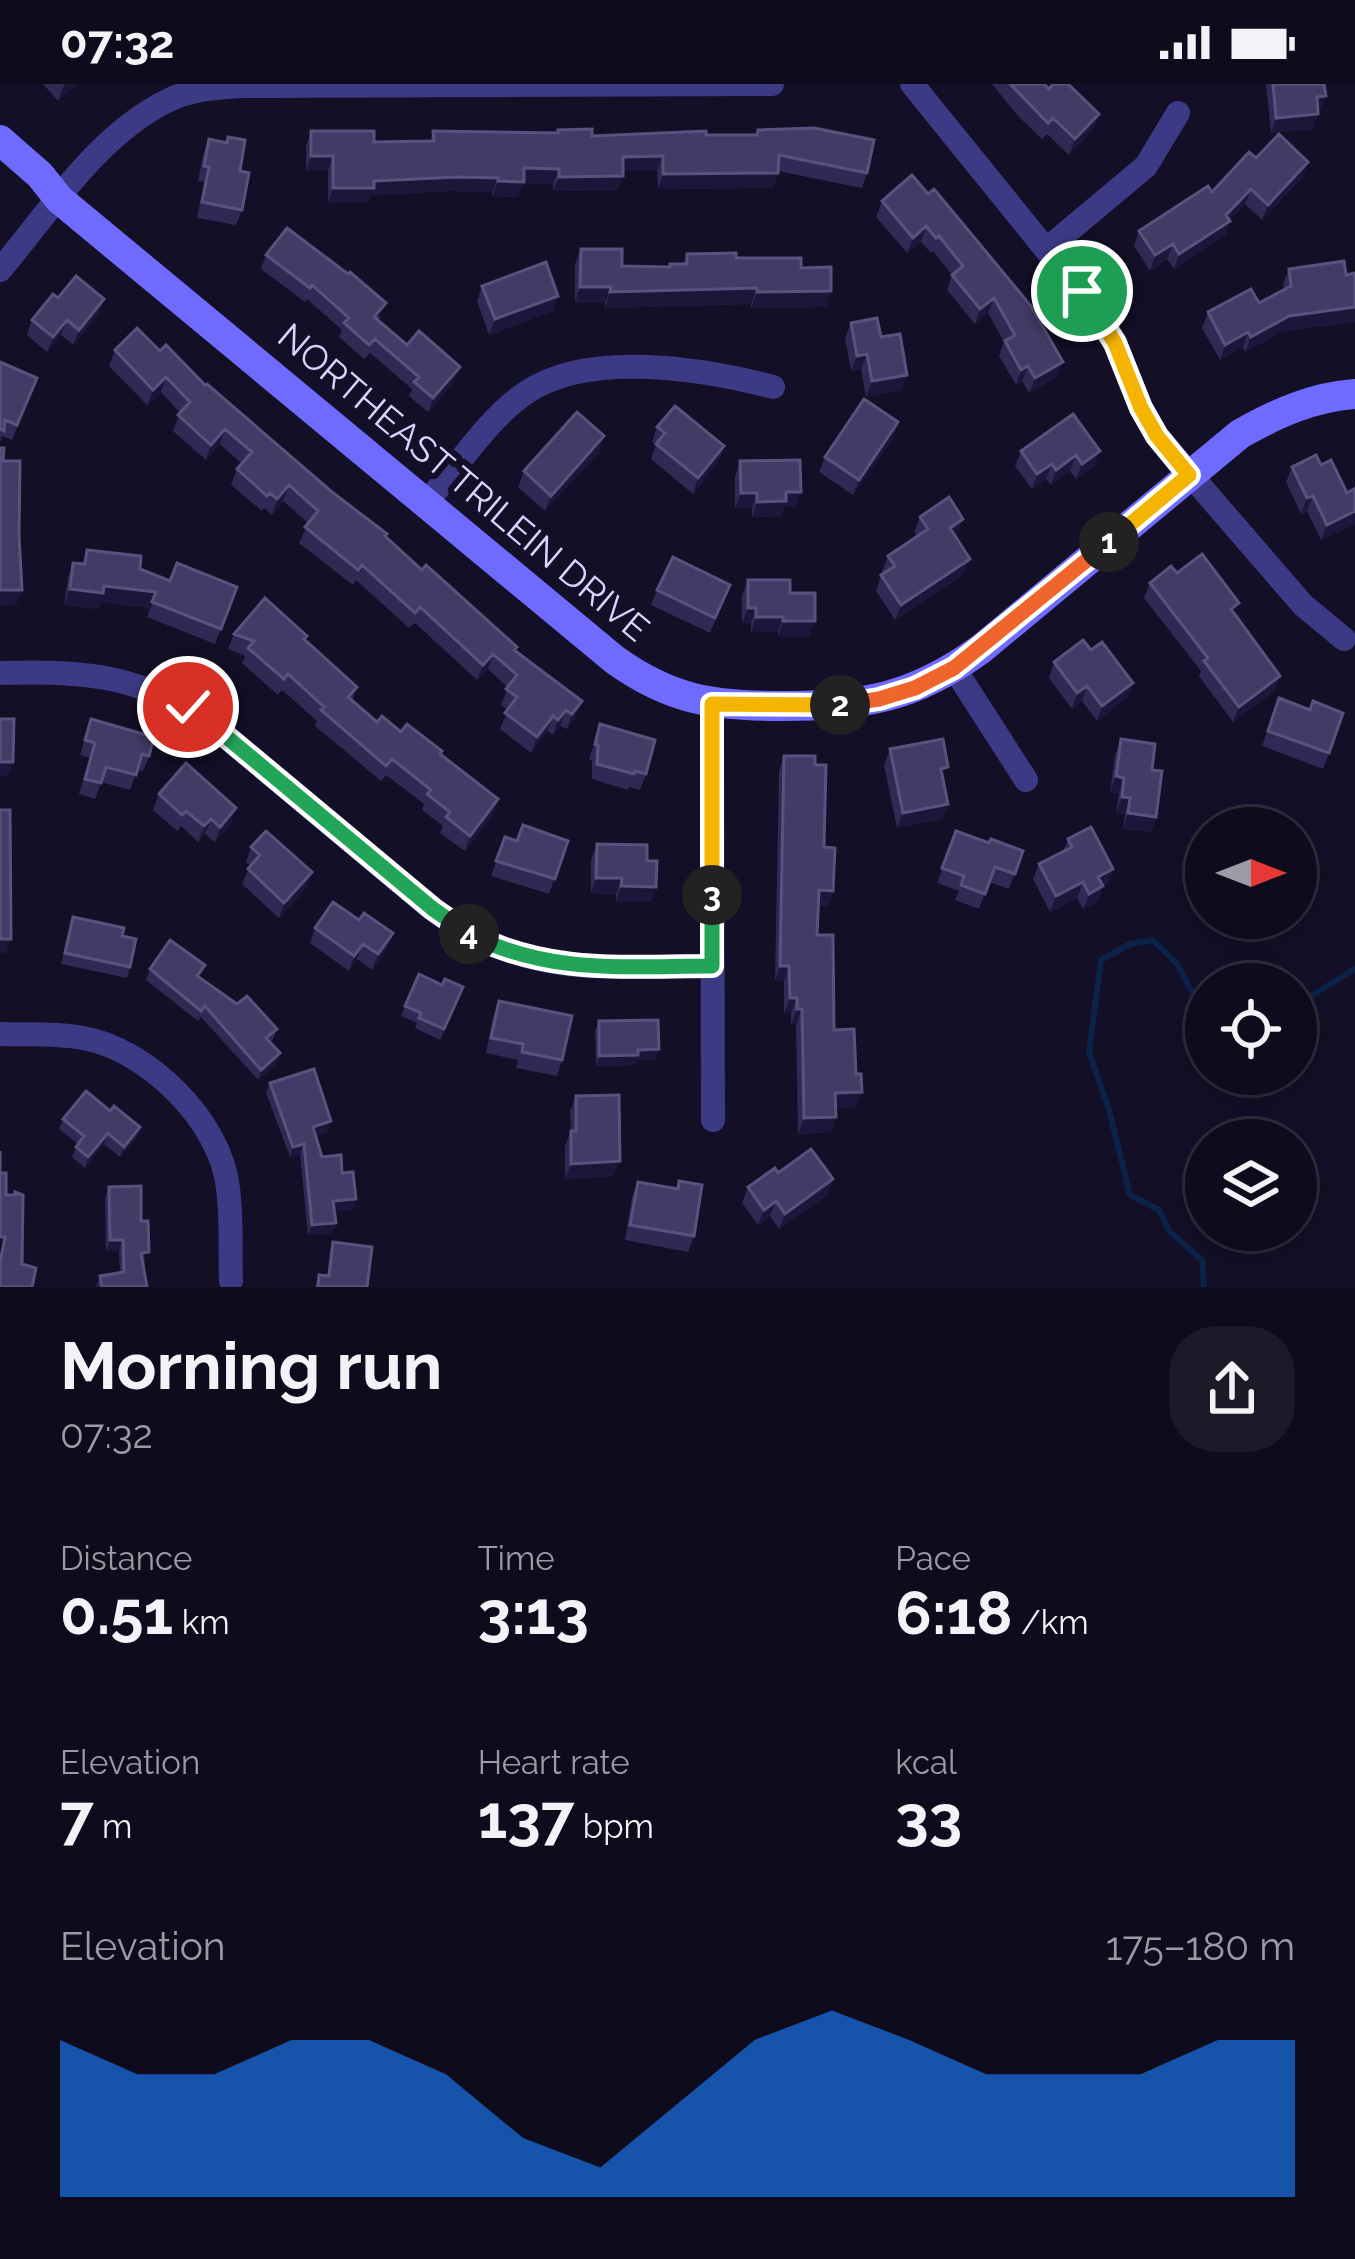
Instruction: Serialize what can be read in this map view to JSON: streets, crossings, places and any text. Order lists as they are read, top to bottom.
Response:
{
  "streets": {
    "street": ["NORTHEAST TRILEIN DRIVE"]
  },
  "north": "right",
  "page": {
    "status": "07:32",
    "pins": [
      "1",
      "2",
      "3",
      "4"
    ],
    "heading": ["Morning run", "07:32"],
    "stats": [
      ["Distance", "0.51 km"],
      ["Time", "3:13"],
      ["Pace", "6:18 /km"],
      ["Elevation", "7 m"],
      ["Heart rate", "137 bpm"],
      ["kcal", "33"]
    ],
    "chart": ["Elevation", "175–180 m"]
  }
}
